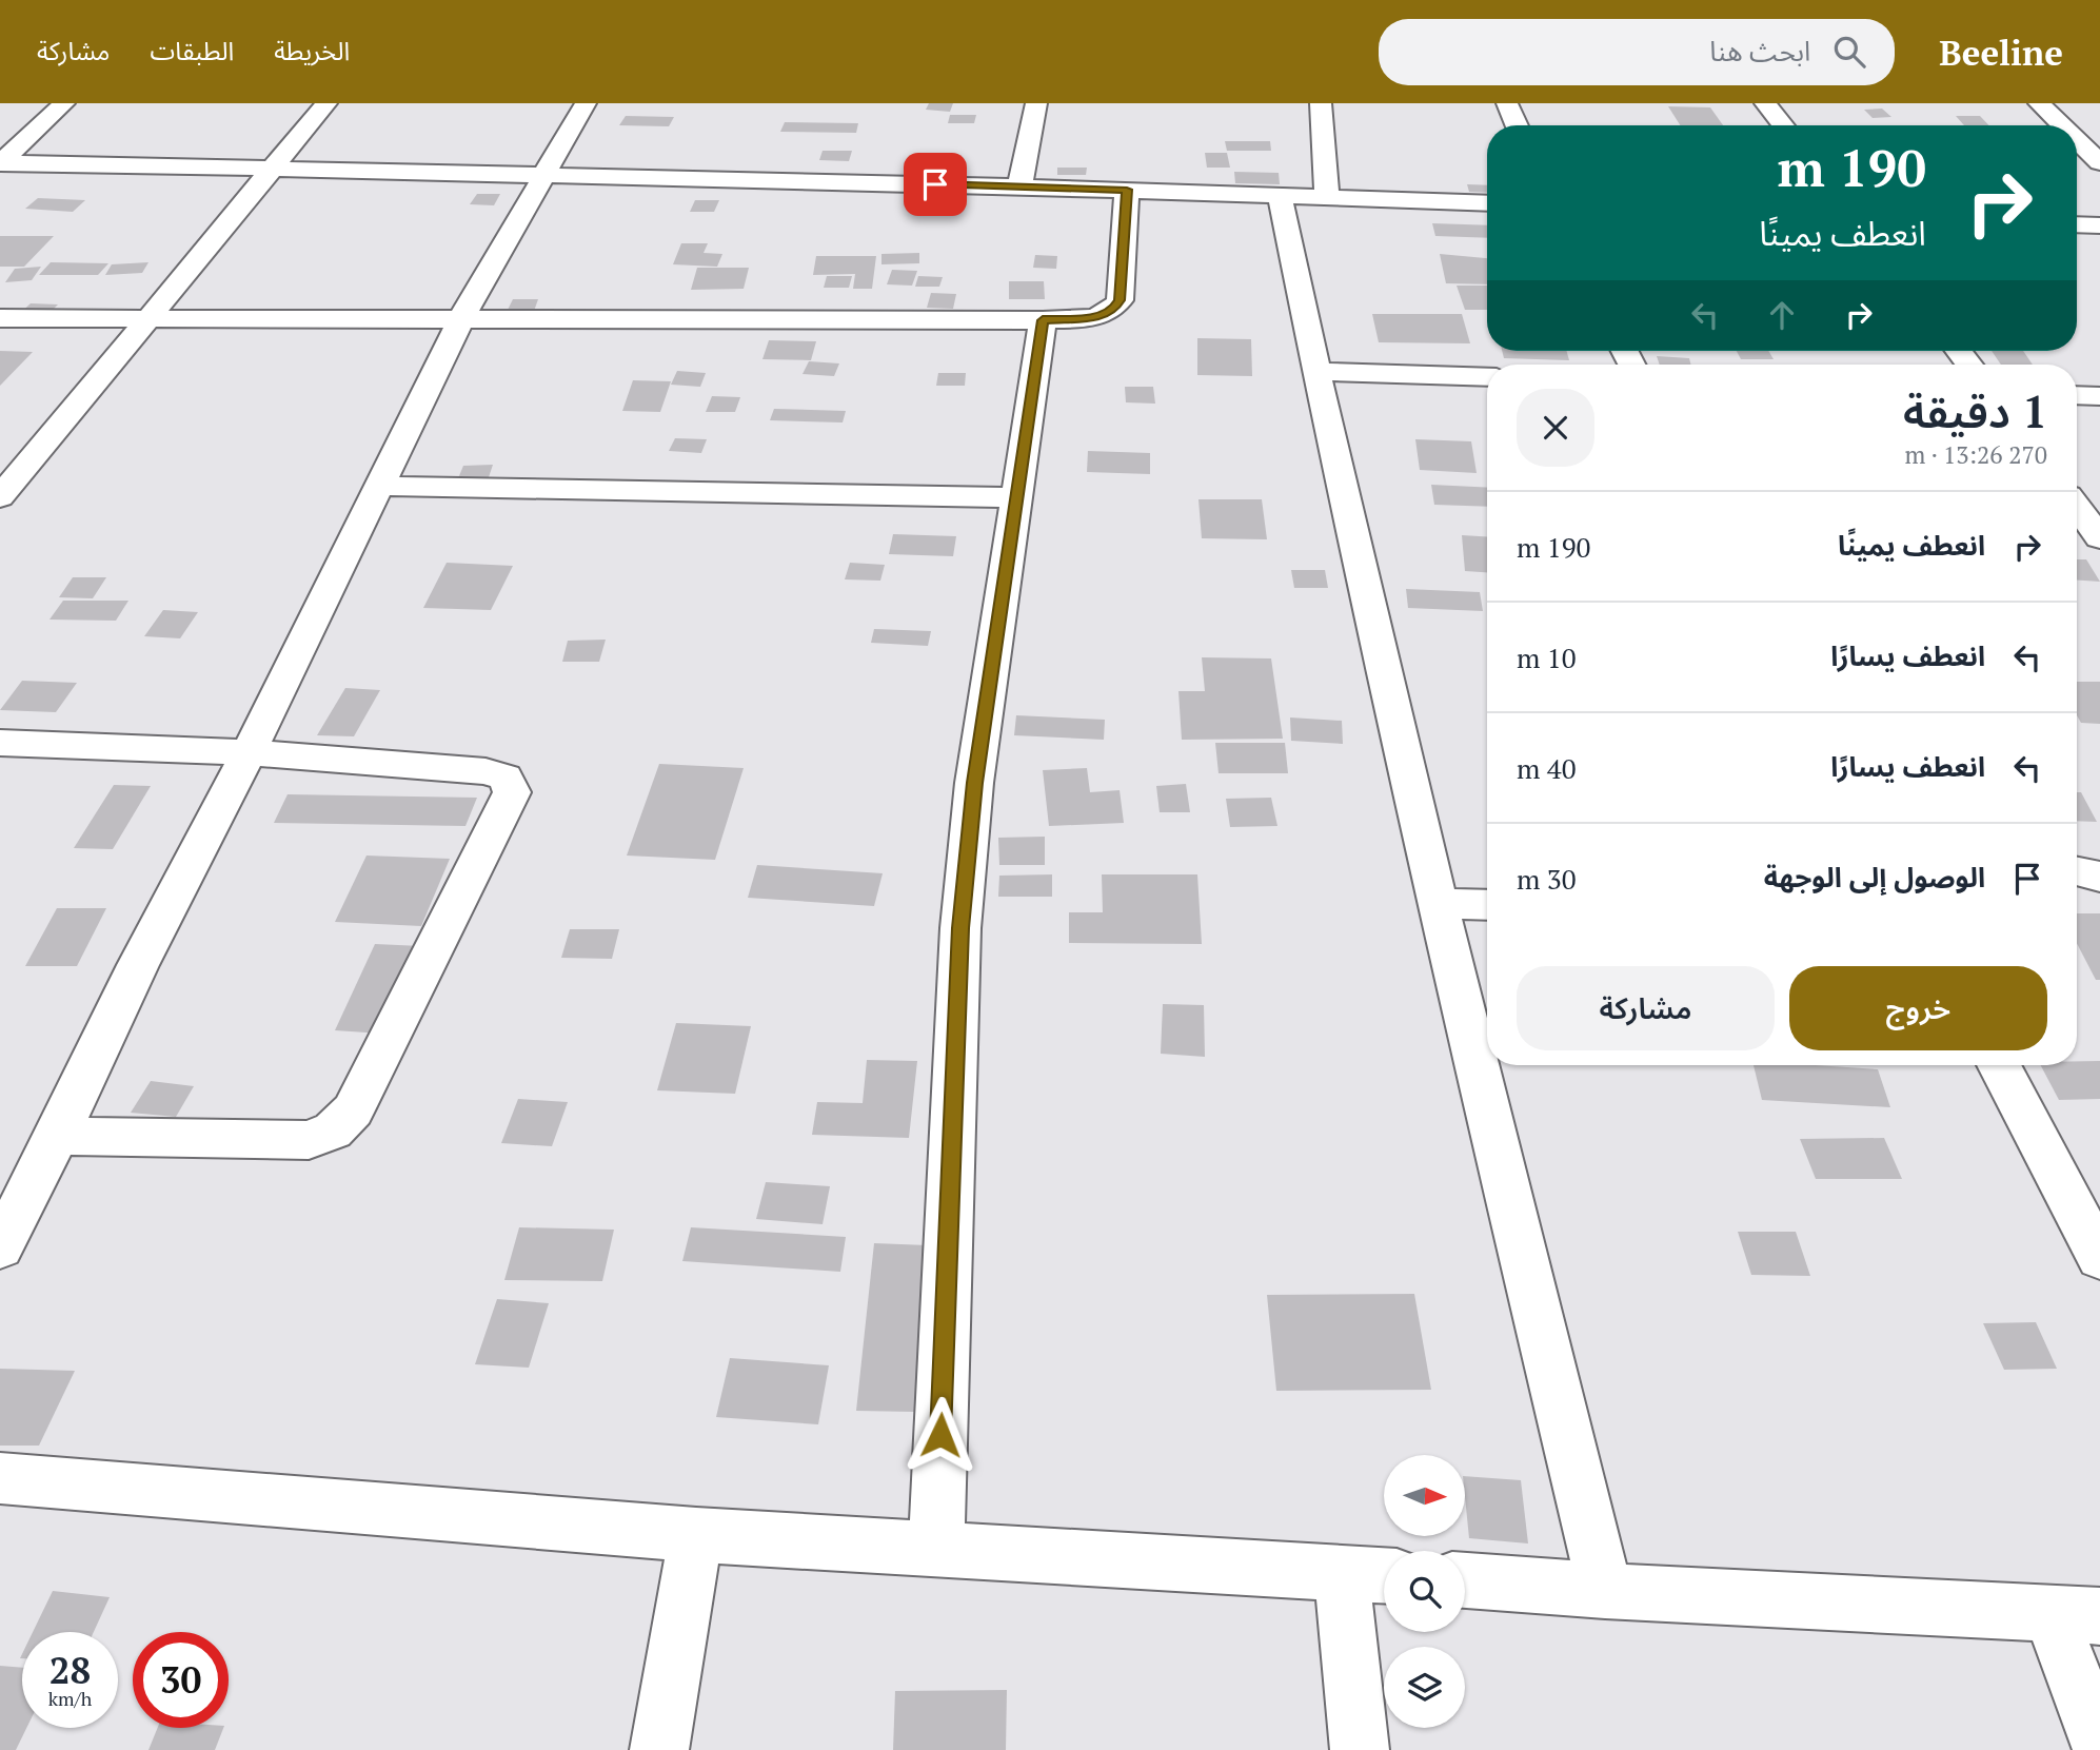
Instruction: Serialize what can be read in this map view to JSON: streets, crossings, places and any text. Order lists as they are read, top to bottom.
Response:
{
  "north": "right",
  "page": {
    "header": "Beeline",
    "search": "ابحث هنا",
    "nav": ["الخريطة", "الطبقات", "مشاركة"],
    "turn": ["190 m", "انعطف يمينًا"],
    "heading": ["1 دقيقة", "270 m · 13:26"],
    "list": [
      {
        "name": "انعطف يمينًا",
        "value": "190 m"
      },
      {
        "name": "انعطف يسارًا",
        "value": "10 m"
      },
      {
        "name": "انعطف يسارًا",
        "value": "40 m"
      },
      {
        "name": "الوصول إلى الوجهة",
        "value": "30 m"
      }
    ],
    "buttons": ["خروج", "مشاركة"],
    "speed": "28 km/h",
    "limit": "30"
  }
}
